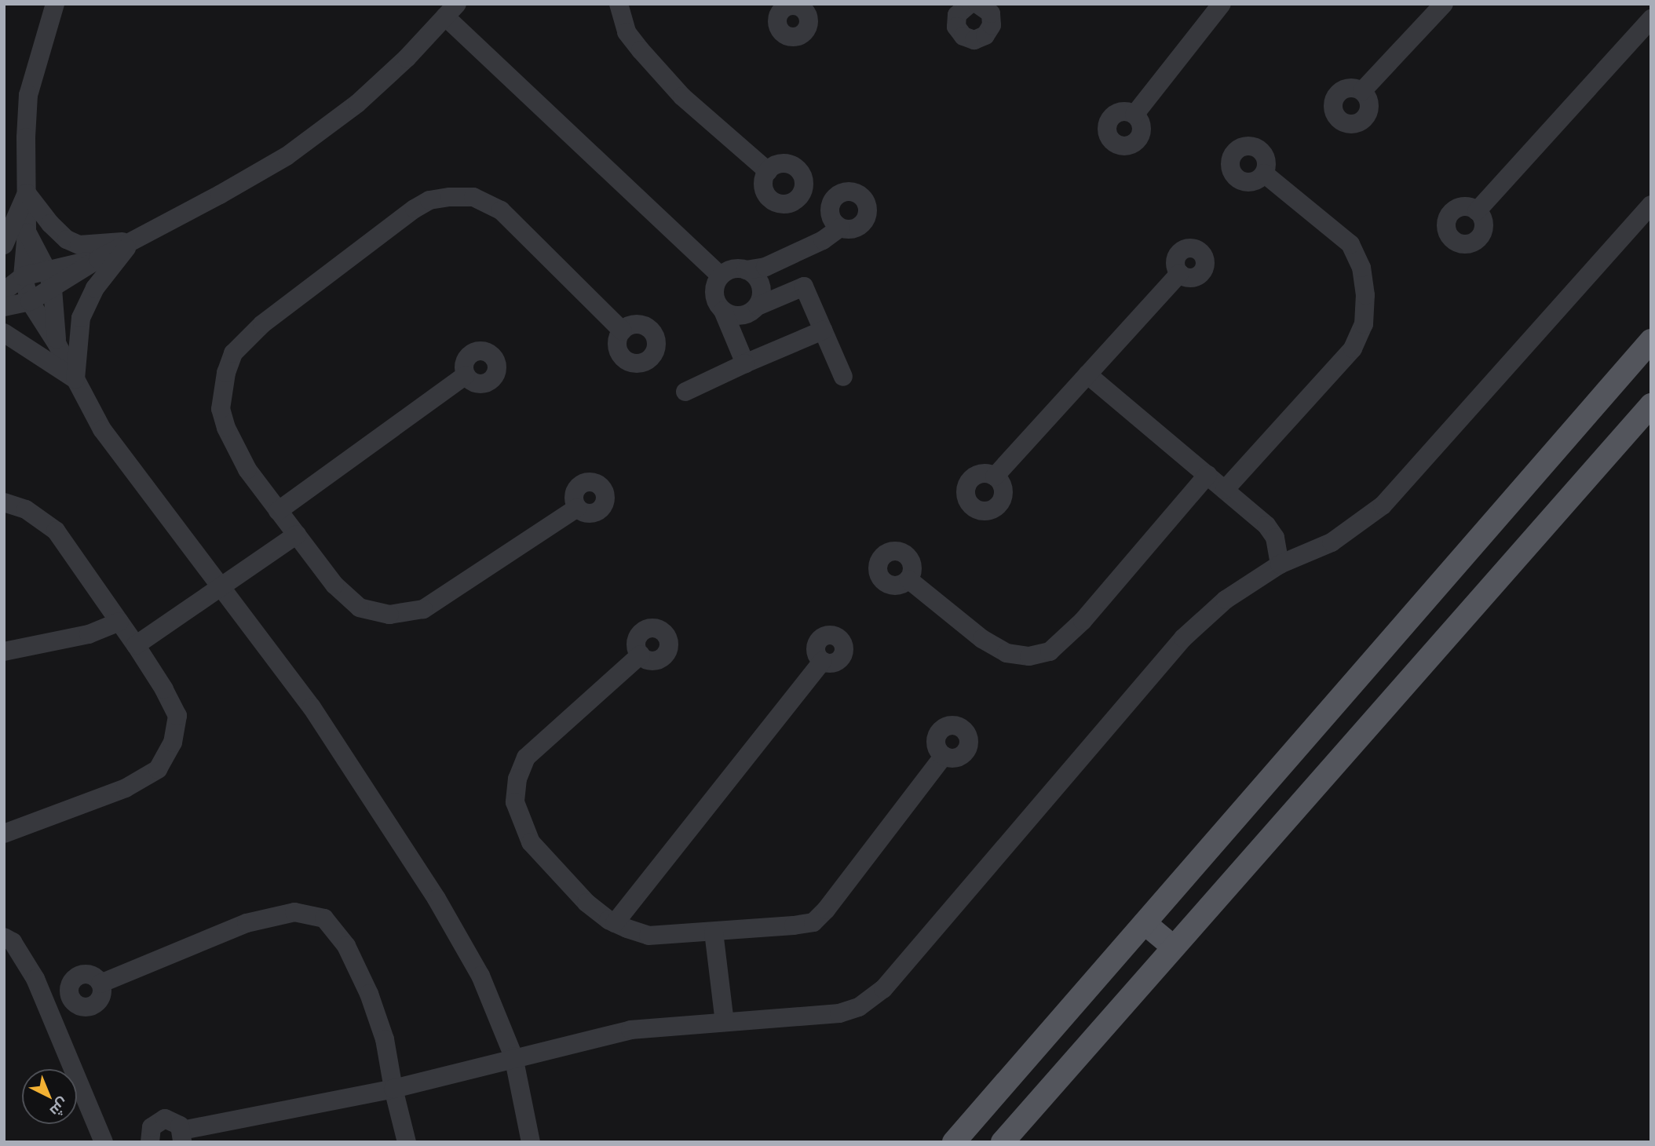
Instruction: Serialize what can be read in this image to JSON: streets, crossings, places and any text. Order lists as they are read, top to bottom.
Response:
{
  "north": "bottom right"
}
